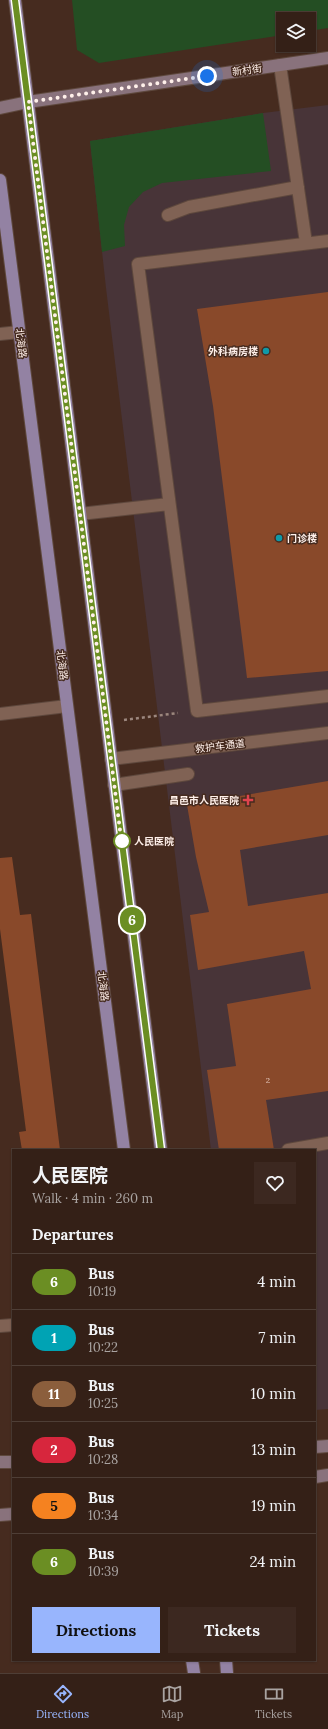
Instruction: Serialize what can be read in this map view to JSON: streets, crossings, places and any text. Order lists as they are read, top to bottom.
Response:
{
  "streets": {
    "main road": ["北海路"],
    "street": ["新村街"],
    "lane": ["救护车通道"]
  },
  "places": {
    "other": ["外科病房楼", "门诊楼", "人民医院"],
    "health": ["昌邑市人民医院"]
  },
  "lines": ["bus line 6"],
  "house_numbers": ["2"],
  "page": {
    "on_map": "6",
    "heading": [
      ["人民医院", "Walk · 4 min · 260 m"],
      "Departures"
    ],
    "list": [
      {
        "mark": "6",
        "name": "Bus",
        "note": "10:19",
        "value": "4 min"
      },
      {
        "mark": "1",
        "name": "Bus",
        "note": "10:22",
        "value": "7 min"
      },
      {
        "mark": "11",
        "name": "Bus",
        "note": "10:25",
        "value": "10 min"
      },
      {
        "mark": "2",
        "name": "Bus",
        "note": "10:28",
        "value": "13 min"
      },
      {
        "mark": "5",
        "name": "Bus",
        "note": "10:34",
        "value": "19 min"
      },
      {
        "mark": "6",
        "name": "Bus",
        "note": "10:39",
        "value": "24 min"
      }
    ],
    "buttons": ["Directions", "Tickets"],
    "tabs": ["Directions", "Map", "Tickets"]
  }
}
